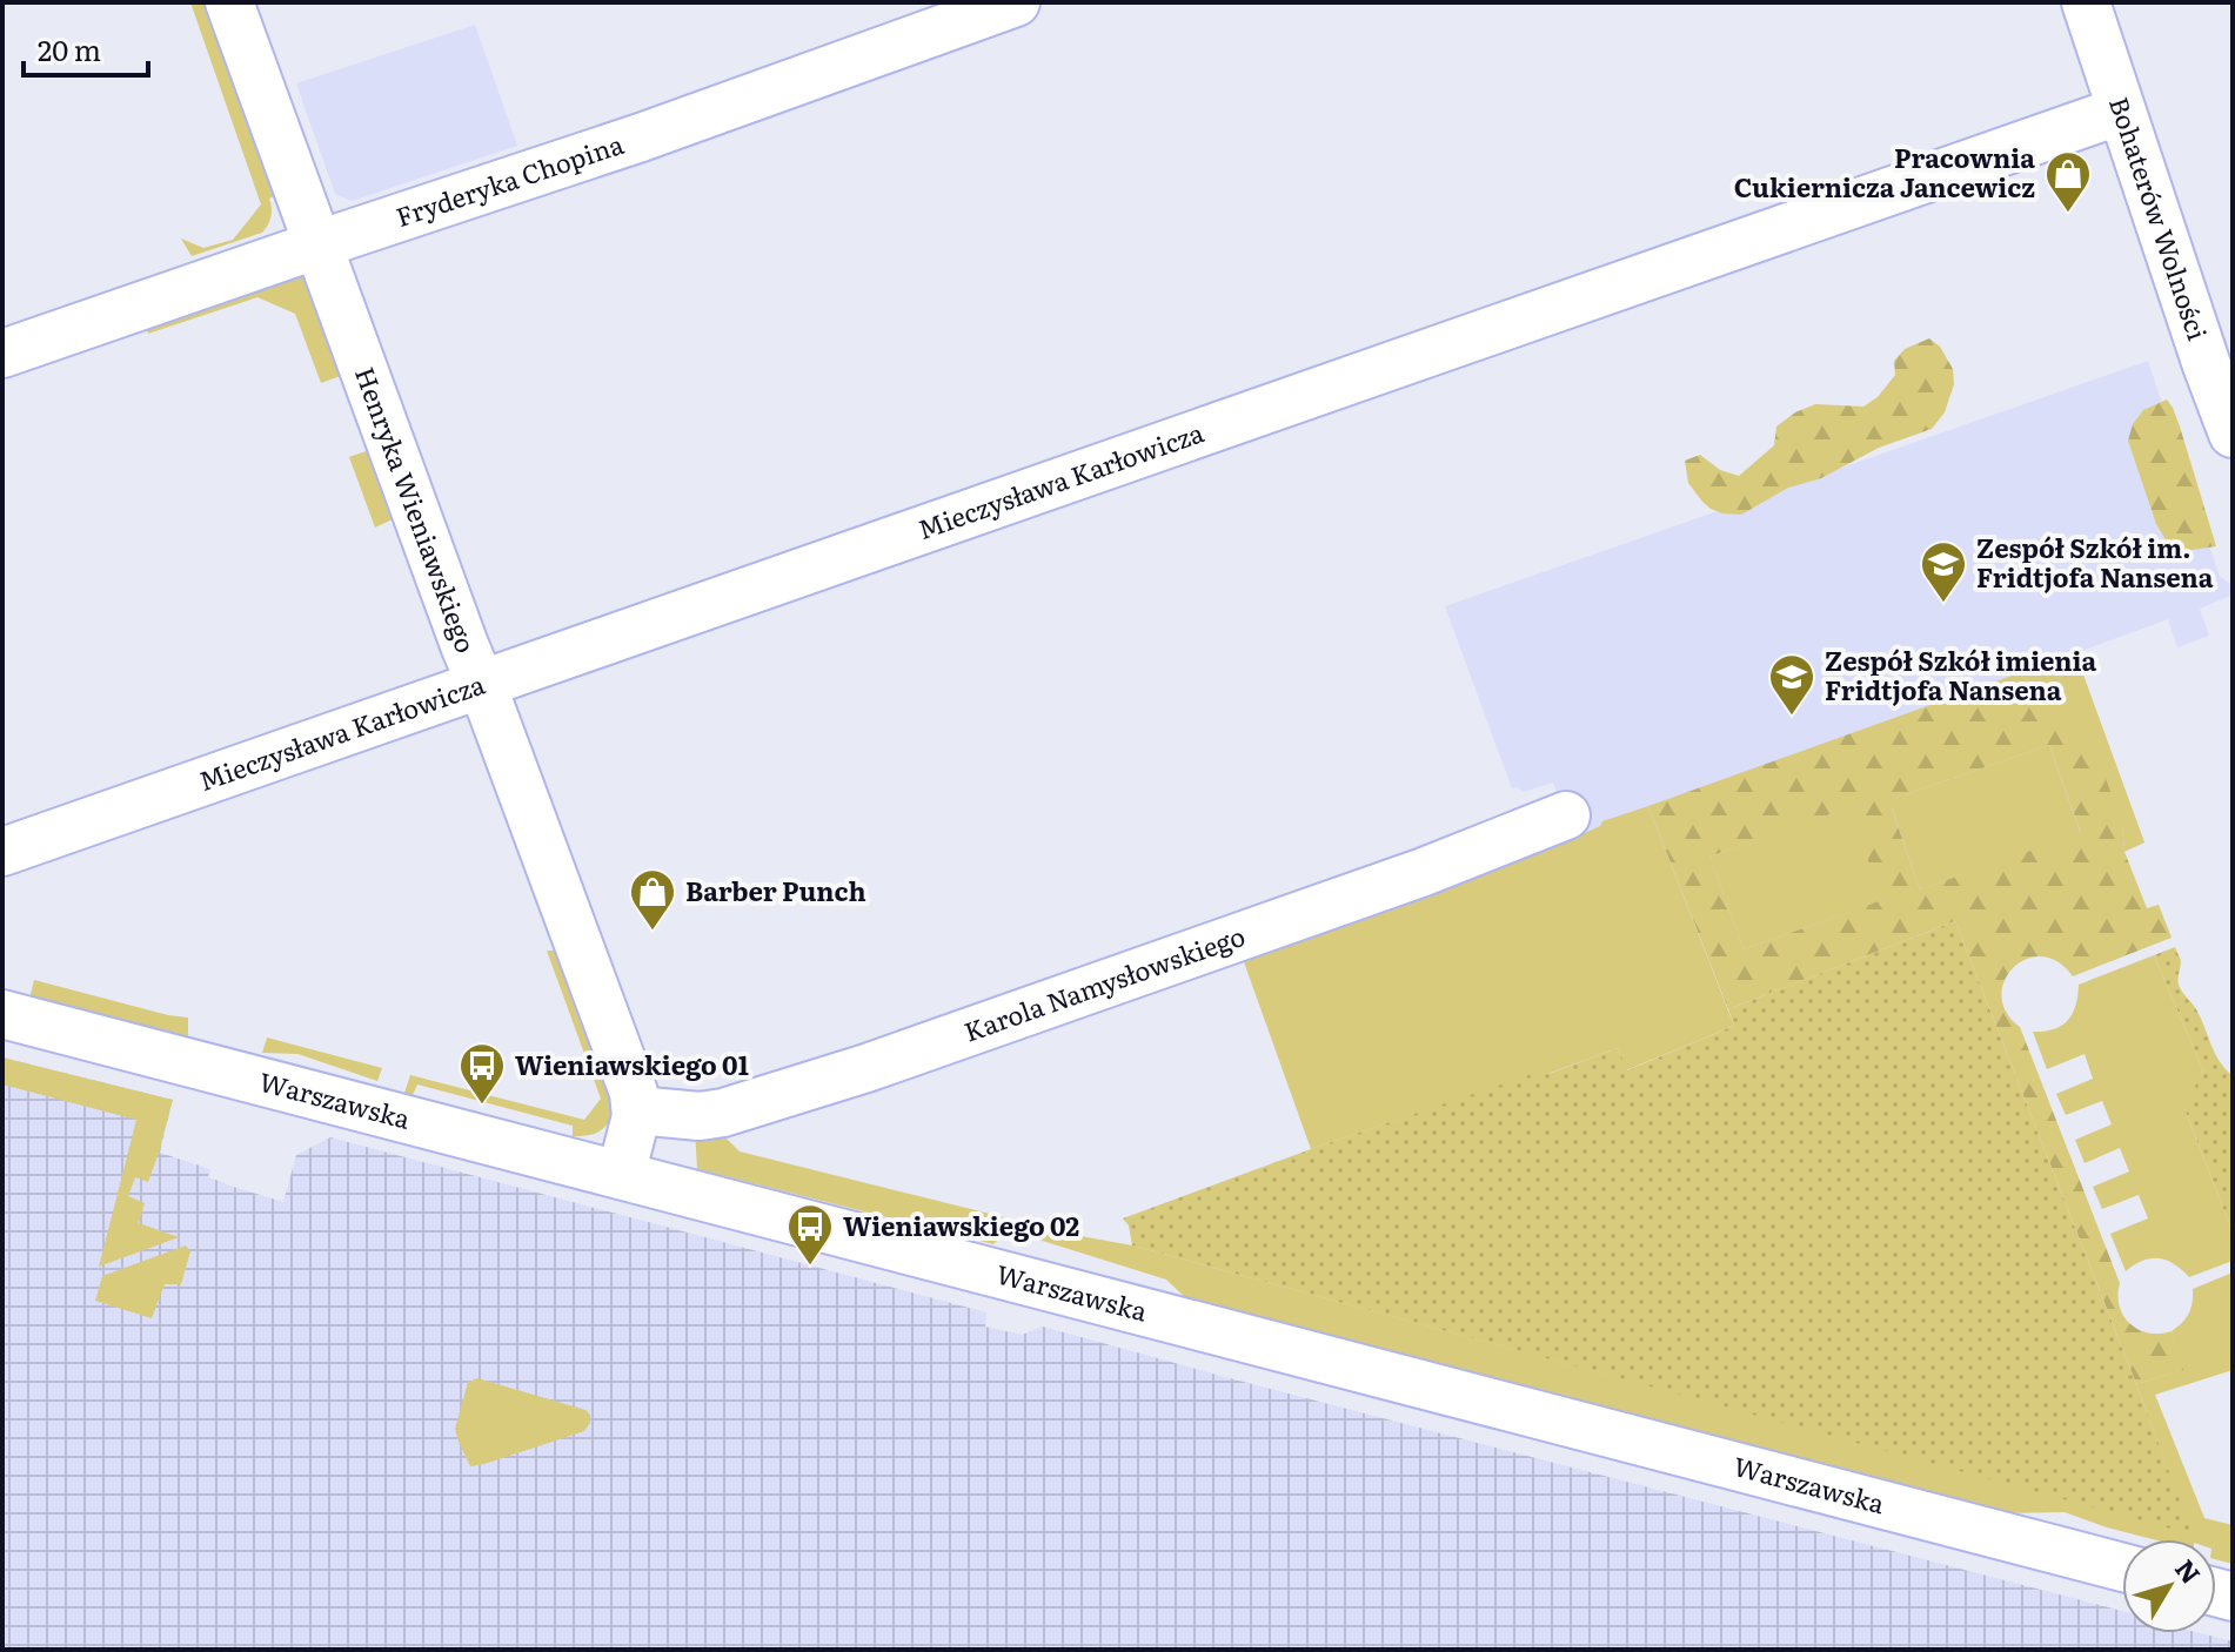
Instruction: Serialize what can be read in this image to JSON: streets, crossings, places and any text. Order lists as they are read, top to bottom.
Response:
{
  "streets": {
    "street": [
      "Fryderyka Chopina",
      "Bohaterów Wolności",
      "Mieczysława Karłowicza",
      "Henryka Wieniawskiego",
      "Karola Namysłowskiego",
      "Warszawska"
    ]
  },
  "crossings": [
    ["Fryderyka Chopina", "Henryka Wieniawskiego"],
    ["Bohaterów Wolności", "Mieczysława Karłowicza"],
    ["Mieczysława Karłowicza", "Henryka Wieniawskiego"],
    ["Henryka Wieniawskiego", "Karola Namysłowskiego"]
  ],
  "places": {
    "shop": ["Pracownia Cukiernicza Jancewicz", "Barber Punch"],
    "school or university": ["Zespół Szkół im. Fridtjofa Nansena", "Zespół Szkół imienia Fridtjofa Nansena"],
    "bus stop": ["Wieniawskiego 01", "Wieniawskiego 02"]
  },
  "scale_bar": "20 m",
  "north": "top right"
}
